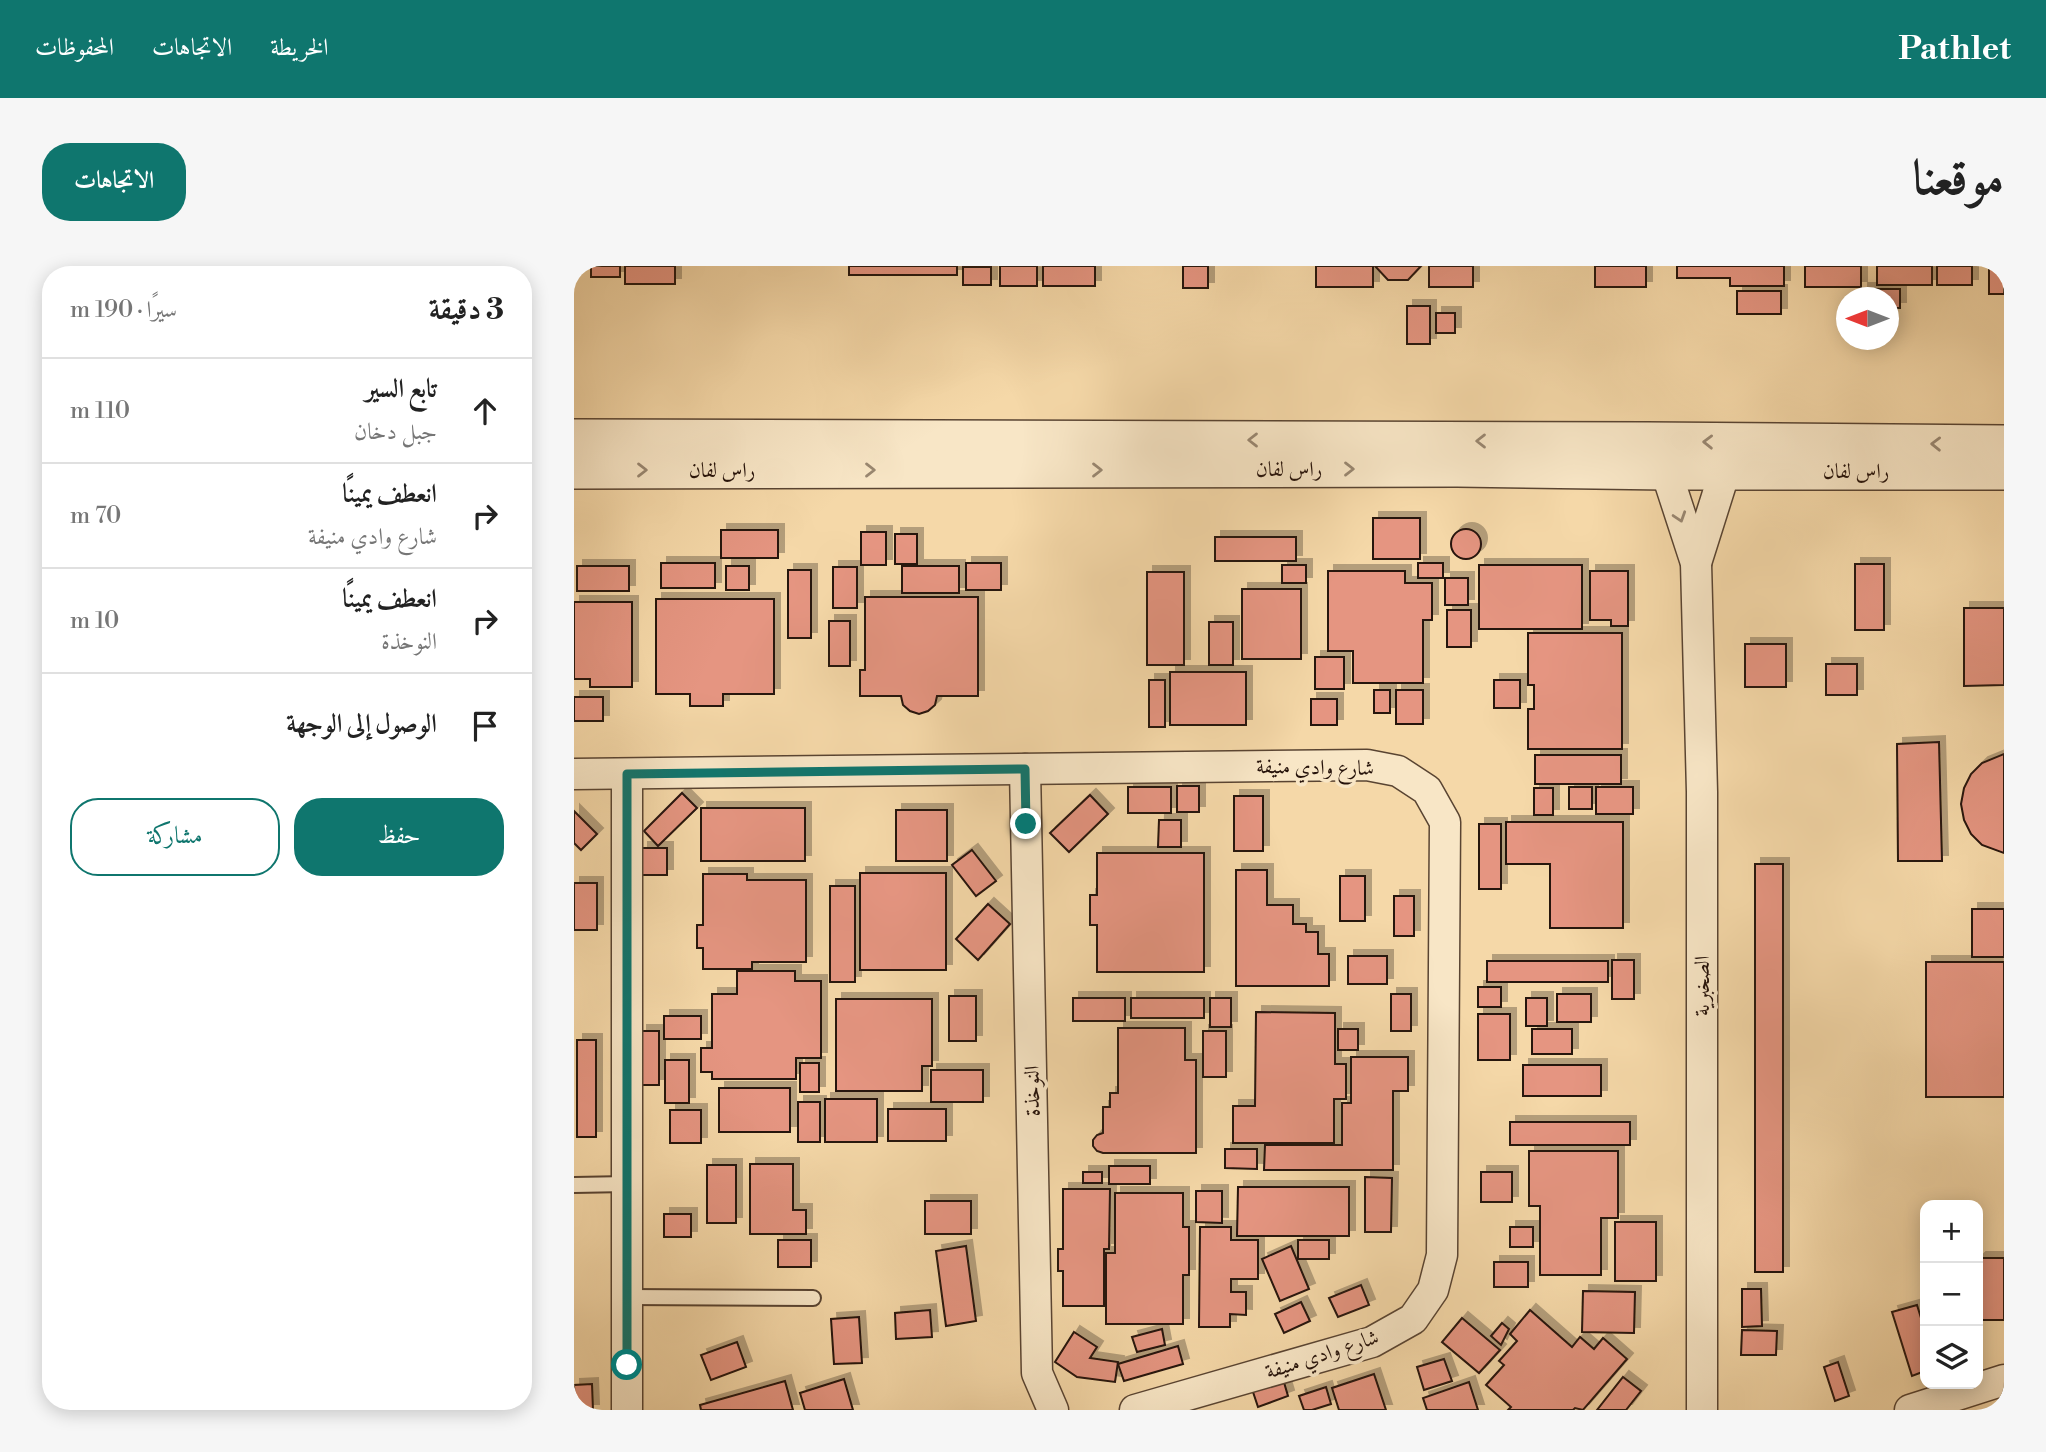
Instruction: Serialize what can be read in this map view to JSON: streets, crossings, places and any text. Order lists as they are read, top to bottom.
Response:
{
  "streets": {
    "street": [
      "راس لفان",
      "شارع وادي منيفة",
      "الصخبرية",
      "النوخذة"
    ]
  },
  "crossings": [
    ["راس لفان", "الصخبرية"],
    ["شارع وادي منيفة", "النوخذة"]
  ],
  "north": "left",
  "page": {
    "header": "Pathlet",
    "nav": ["الخريطة", "الاتجاهات", "المحفوظات"],
    "title": "موقعنا",
    "buttons": [
      "الاتجاهات",
      ["حفظ", "مشاركة"]
    ],
    "heading": ["3 دقيقة", "سيرًا · 190 m"],
    "list": [
      ["تابع السير", "جبل دخان", "110 m"],
      ["انعطف يمينًا", "شارع وادي منيفة", "70 m"],
      ["انعطف يمينًا", "النوخذة", "10 m"],
      "الوصول إلى الوجهة"
    ],
    "map_buttons": ["+", "−"]
  }
}
